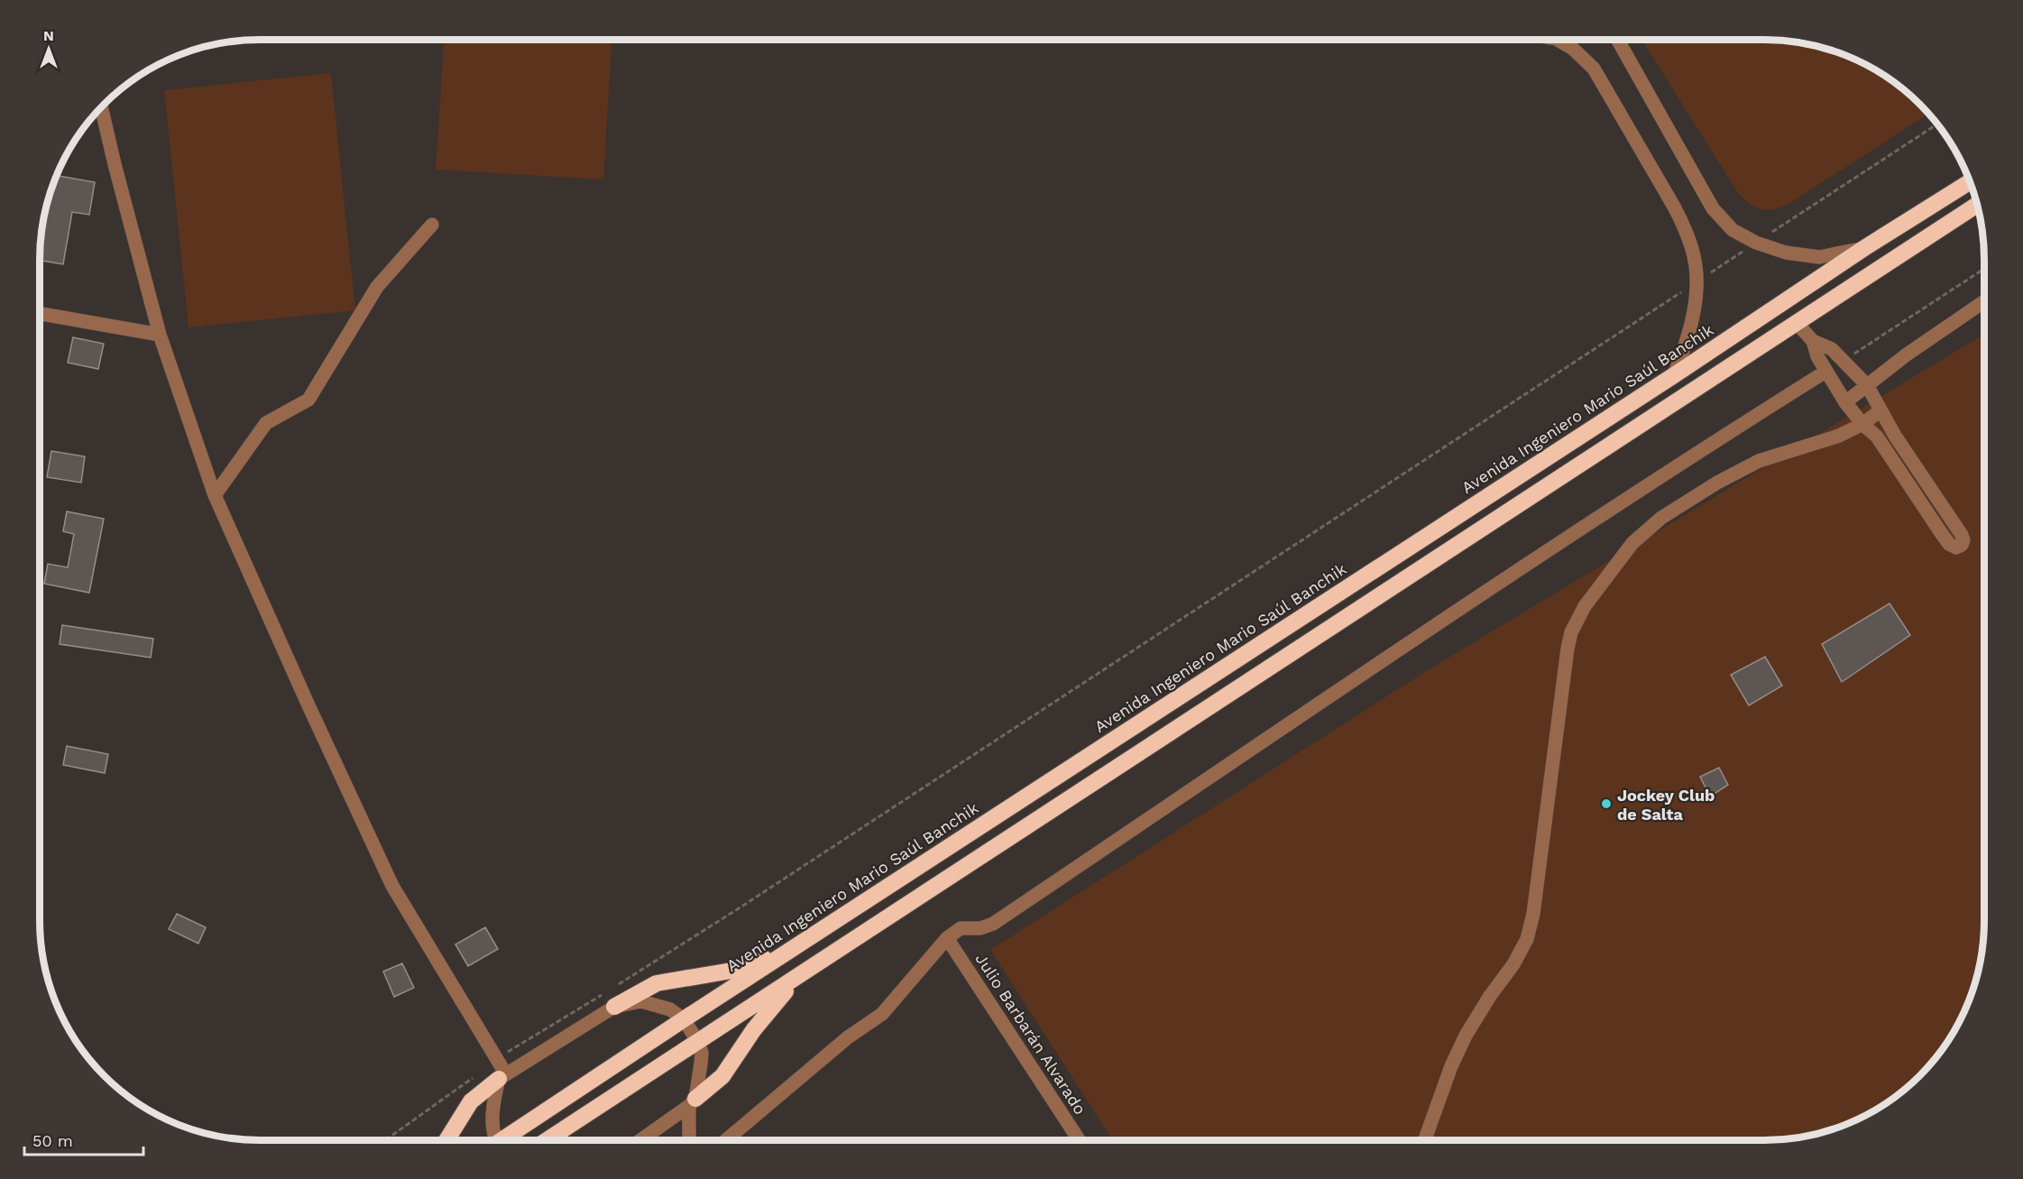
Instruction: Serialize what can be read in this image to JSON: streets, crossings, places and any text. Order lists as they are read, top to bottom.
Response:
{
  "streets": {
    "highway": ["Avenida Ingeniero Mario Saúl Banchik"],
    "street": ["Julio Barbarán Alvarado"]
  },
  "places": ["Jockey Club de Salta"],
  "scale_bar": "50 m",
  "north": "top"
}
